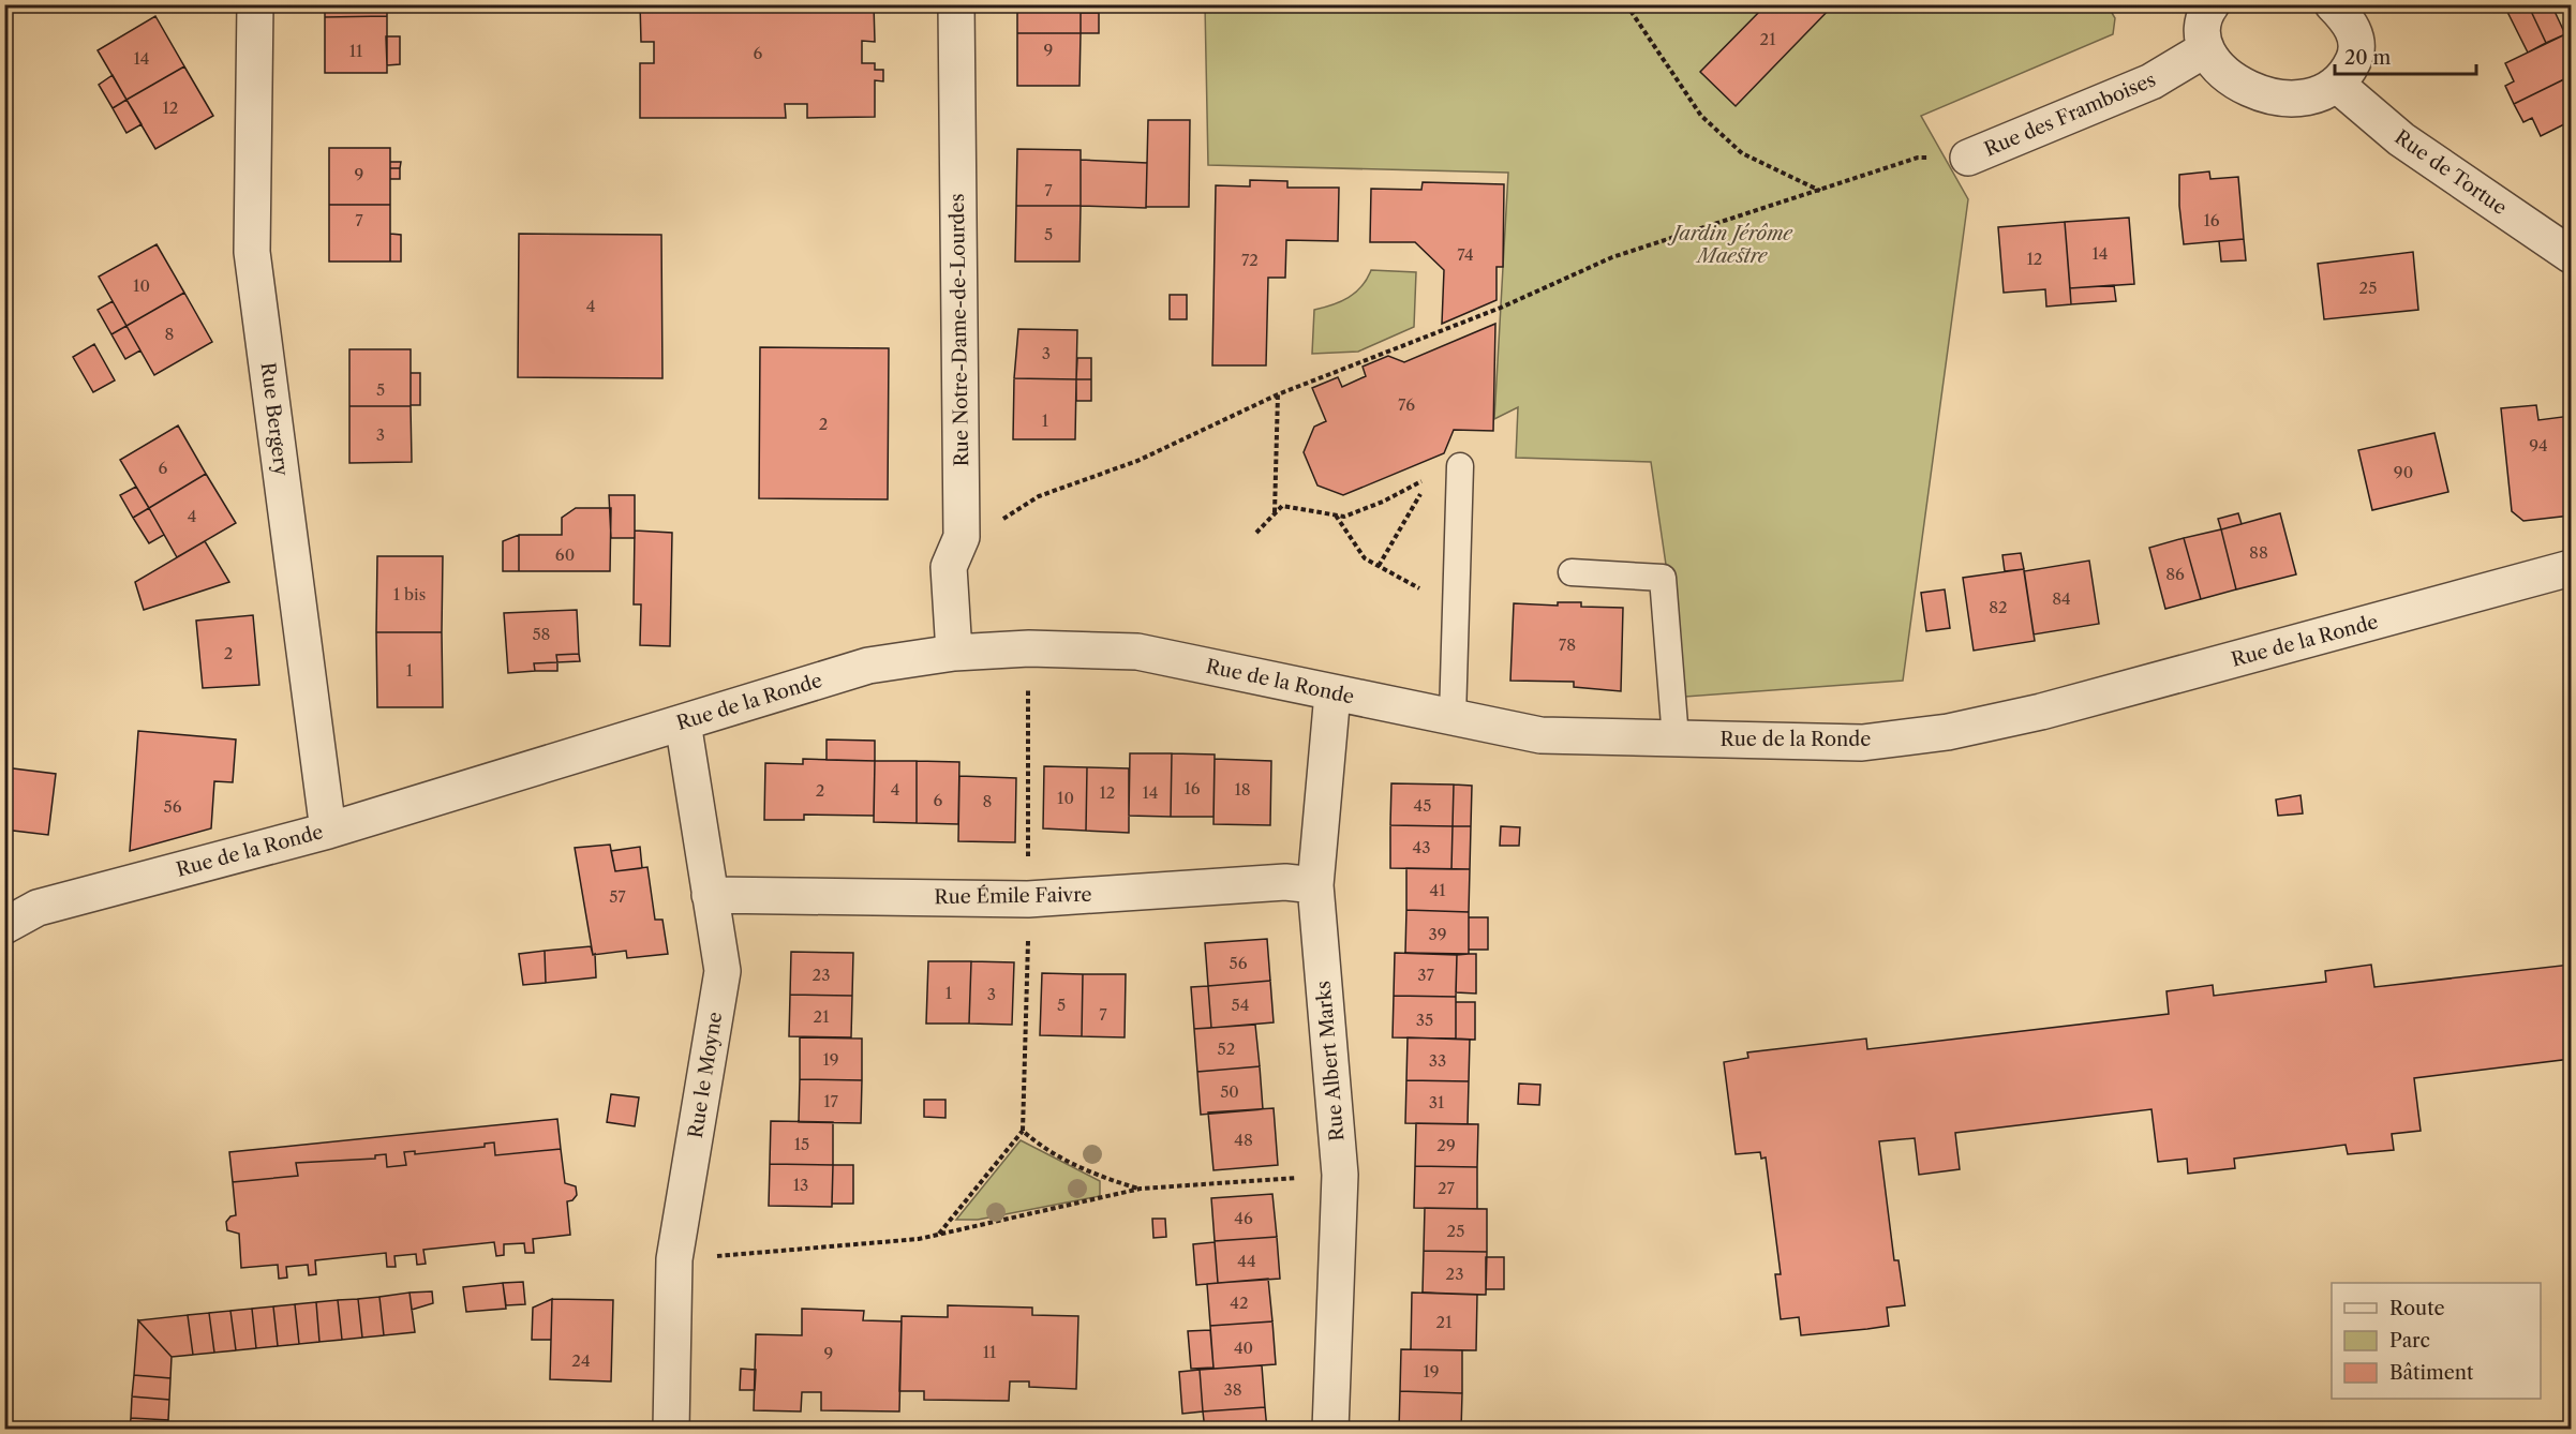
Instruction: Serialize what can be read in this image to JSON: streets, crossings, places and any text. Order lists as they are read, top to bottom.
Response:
{
  "streets": {
    "street": [
      "Rue des Framboises",
      "Rue de Tortue",
      "Rue Notre-Dame-de-Lourdes",
      "Rue Bergery",
      "Rue de la Ronde",
      "Rue Émile Faivre",
      "Rue Albert Marks",
      "Rue le Moyne"
    ]
  },
  "crossings": [
    ["Rue Notre-Dame-de-Lourdes", "Rue de la Ronde"],
    ["Rue Bergery", "Rue de la Ronde"],
    ["Rue de la Ronde", "Rue Albert Marks"],
    ["Rue de la Ronde", "Rue le Moyne"],
    ["Rue Émile Faivre", "Rue Albert Marks"],
    ["Rue Émile Faivre", "Rue le Moyne"]
  ],
  "parks": ["Jardin Jérôme Maestre"],
  "house_numbers": [
    "21",
    "9",
    "11",
    "6",
    "14",
    "12",
    "9",
    "7",
    "7",
    "16",
    "5",
    "14",
    "74",
    "12",
    "72",
    "10",
    "25",
    "4",
    "8",
    "3",
    "5",
    "76",
    "1",
    "2",
    "3",
    "94",
    "6",
    "90",
    "4",
    "88",
    "60",
    "86",
    "1 bis",
    "84",
    "82",
    "58",
    "78",
    "2",
    "1",
    "16",
    "4",
    "18",
    "2",
    "12",
    "14",
    "10",
    "6",
    "8",
    "45",
    "56",
    "43",
    "41",
    "57",
    "39",
    "56",
    "23",
    "37",
    "1",
    "3",
    "5",
    "54",
    "7",
    "21",
    "35",
    "52",
    "19",
    "33",
    "50",
    "17",
    "31",
    "48",
    "15",
    "29",
    "13",
    "27",
    "46",
    "25",
    "44",
    "23",
    "42",
    "21",
    "40",
    "11",
    "9",
    "24",
    "19",
    "38"
  ],
  "legend": ["Route", "Parc", "Bâtiment"],
  "scale_bar": "20 m"
}
